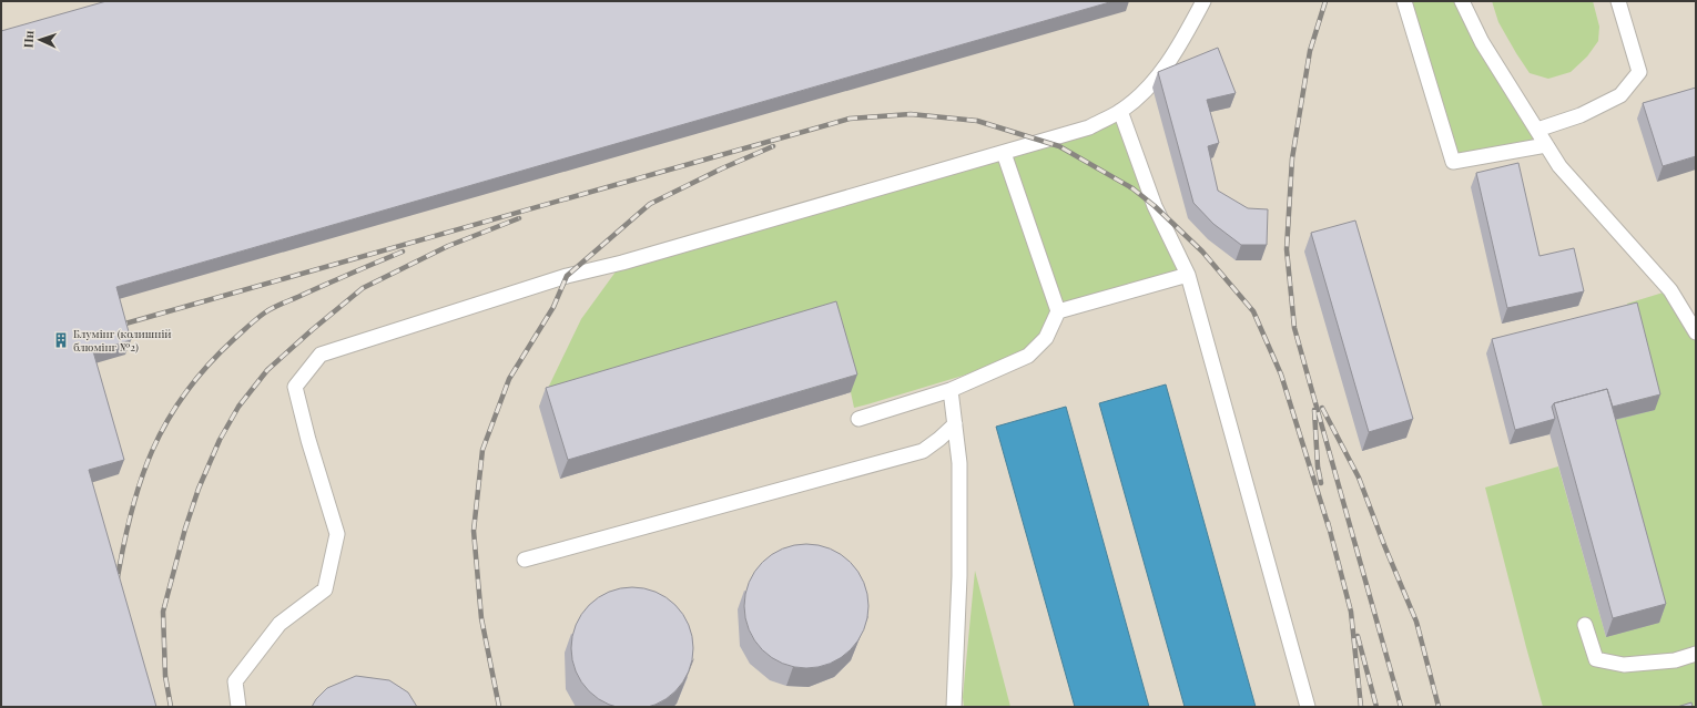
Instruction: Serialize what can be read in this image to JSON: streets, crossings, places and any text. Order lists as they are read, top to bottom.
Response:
{
  "places": {
    "building": ["Блумінг (колишній блюмінг №2)"]
  },
  "north": "left"
}
